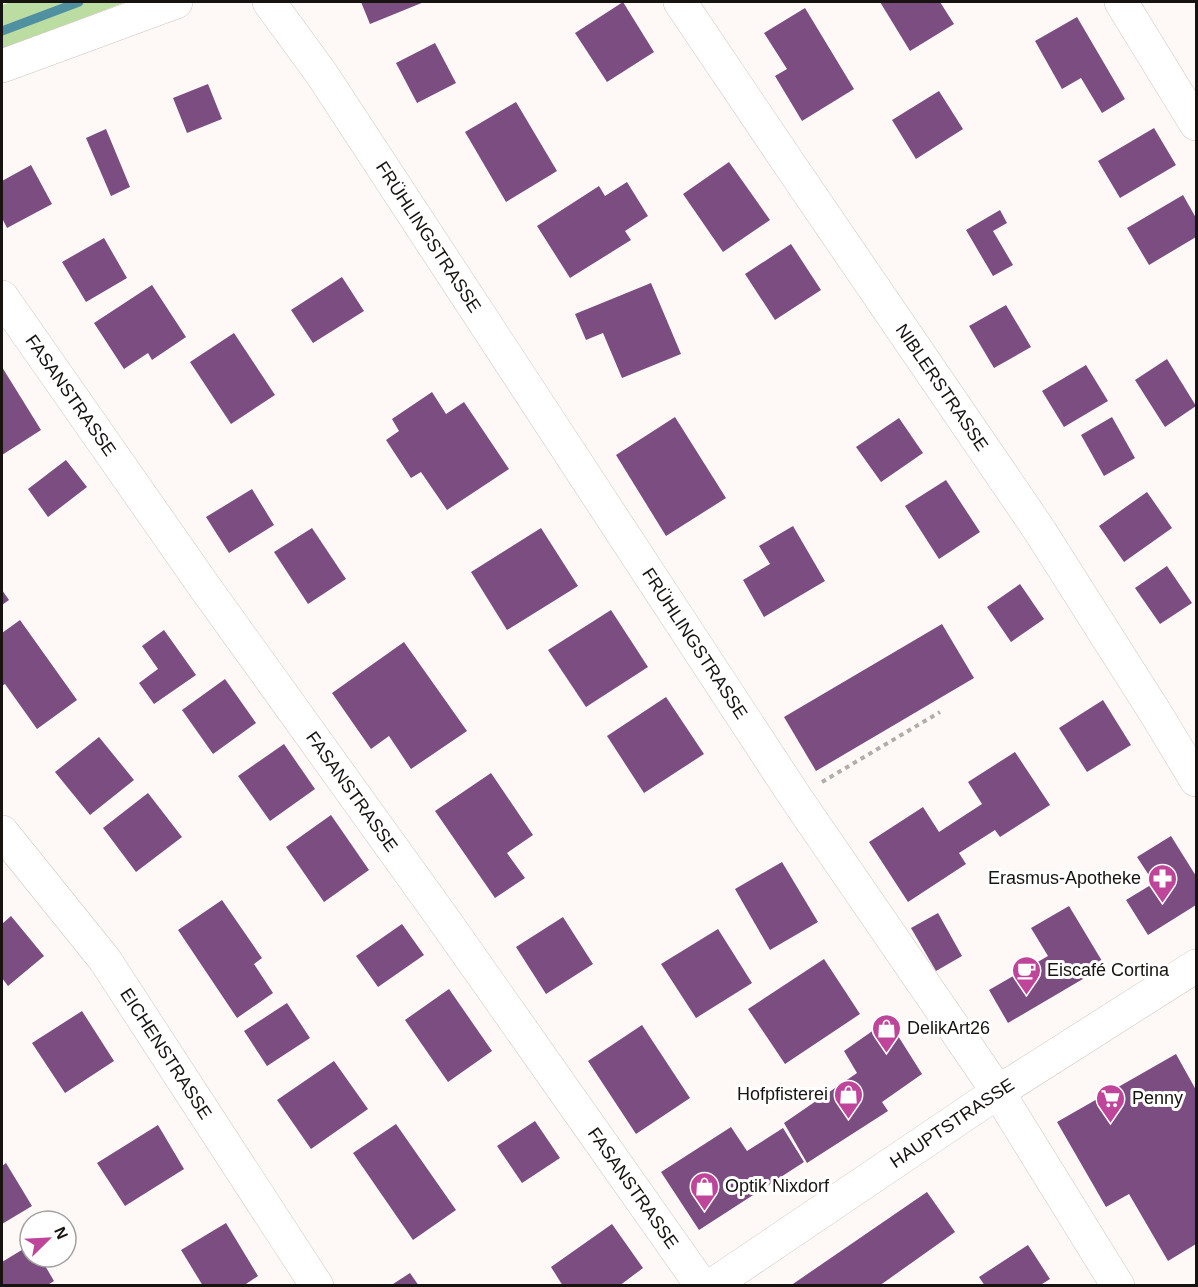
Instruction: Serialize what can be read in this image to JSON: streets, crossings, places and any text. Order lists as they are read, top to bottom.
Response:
{
  "streets": {
    "street": [
      "FRÜHLINGSTRASSE",
      "NIBLERSTRASSE",
      "FASANSTRASSE",
      "EICHENSTRASSE",
      "HAUPTSTRASSE"
    ]
  },
  "crossings": [
    ["FRÜHLINGSTRASSE", "HAUPTSTRASSE"]
  ],
  "places": {
    "pharmacy": ["Erasmus-Apotheke"],
    "cafe": ["Eiscafé Cortina"],
    "shop": ["DelikArt26", "Hofpfisterei", "Optik Nixdorf"],
    "supermarket": ["Penny"]
  },
  "north": "top right"
}
